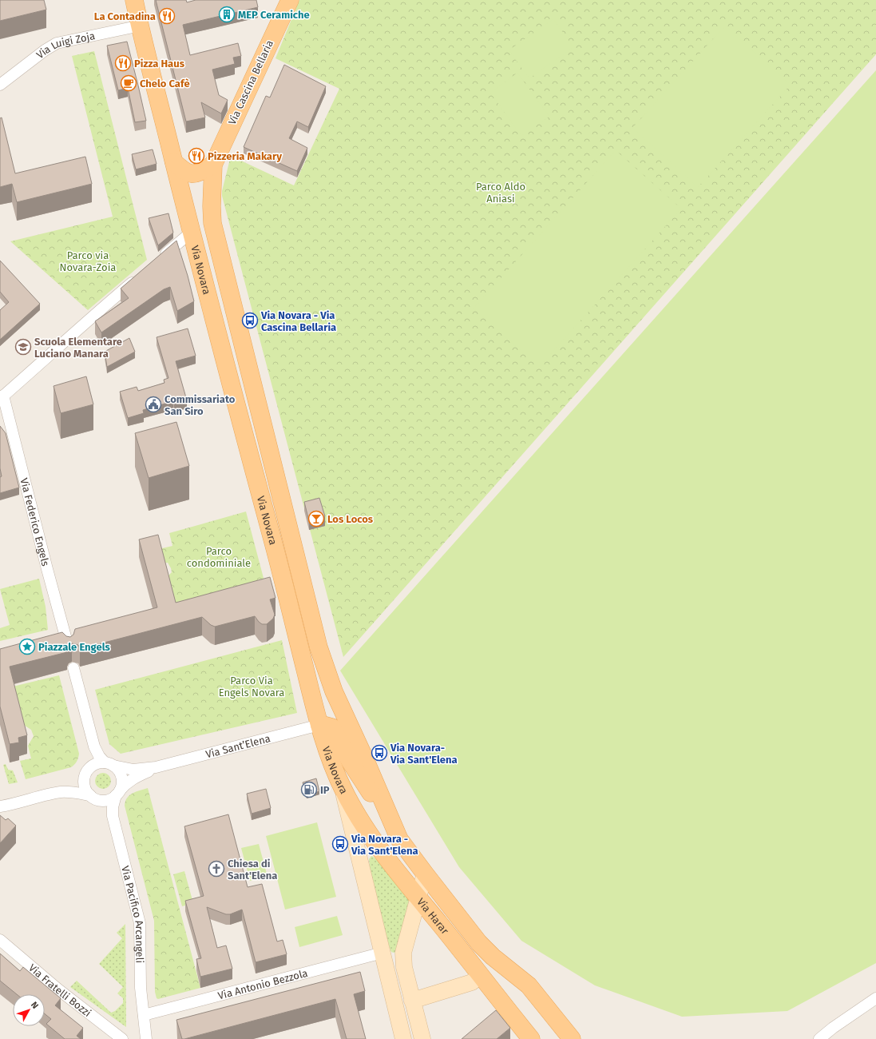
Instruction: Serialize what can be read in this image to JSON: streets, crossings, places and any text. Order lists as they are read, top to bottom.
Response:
{
  "streets": {
    "main road": ["Via Cascina Bellaria", "Via Novara", "Via Harar"],
    "street": [
      "Via Luigi Zoja",
      "Via Federico Engels",
      "Via Sant’Elena",
      "Via Pacifico Arcangeli",
      "Via Antonio Bezzola",
      "Via Fratelli Bozzi"
    ]
  },
  "crossings": [
    ["Via Luigi Zoja", "Via Novara"],
    ["Via Cascina Bellaria", "Via Novara"],
    ["Via Novara", "Via Sant’Elena"],
    ["Via Novara", "Via Harar"],
    ["Via Novara", "Via Antonio Bezzola"],
    ["Via Sant’Elena", "Via Pacifico Arcangeli"],
    ["Via Pacifico Arcangeli", "Via Antonio Bezzola"]
  ],
  "parks": [
    "Parco Aldo Aniasi",
    "Parco via Novara-Zoia",
    "Parco condominiale",
    "Parco Via Engels Novara"
  ],
  "places": {
    "building": ["MEP Ceramiche"],
    "restaurant": ["La Contadina", "Pizza Haus", "Pizzeria Makary"],
    "cafe": ["Chelo Cafè"],
    "bus stop": ["Via Novara - Via Cascina Bellaria", "Via Novara- Via Sant'Elena", "Via Novara - Via Sant'Elena"],
    "school or university": ["Scuola Elementare Luciano Manara"],
    "public building": ["Commissariato San Siro"],
    "bar": ["Los Locos"],
    "place": ["Piazzale Engels"],
    "fuel station": ["IP"],
    "church": ["Chiesa di Sant'Elena"]
  },
  "north": "top right"
}
